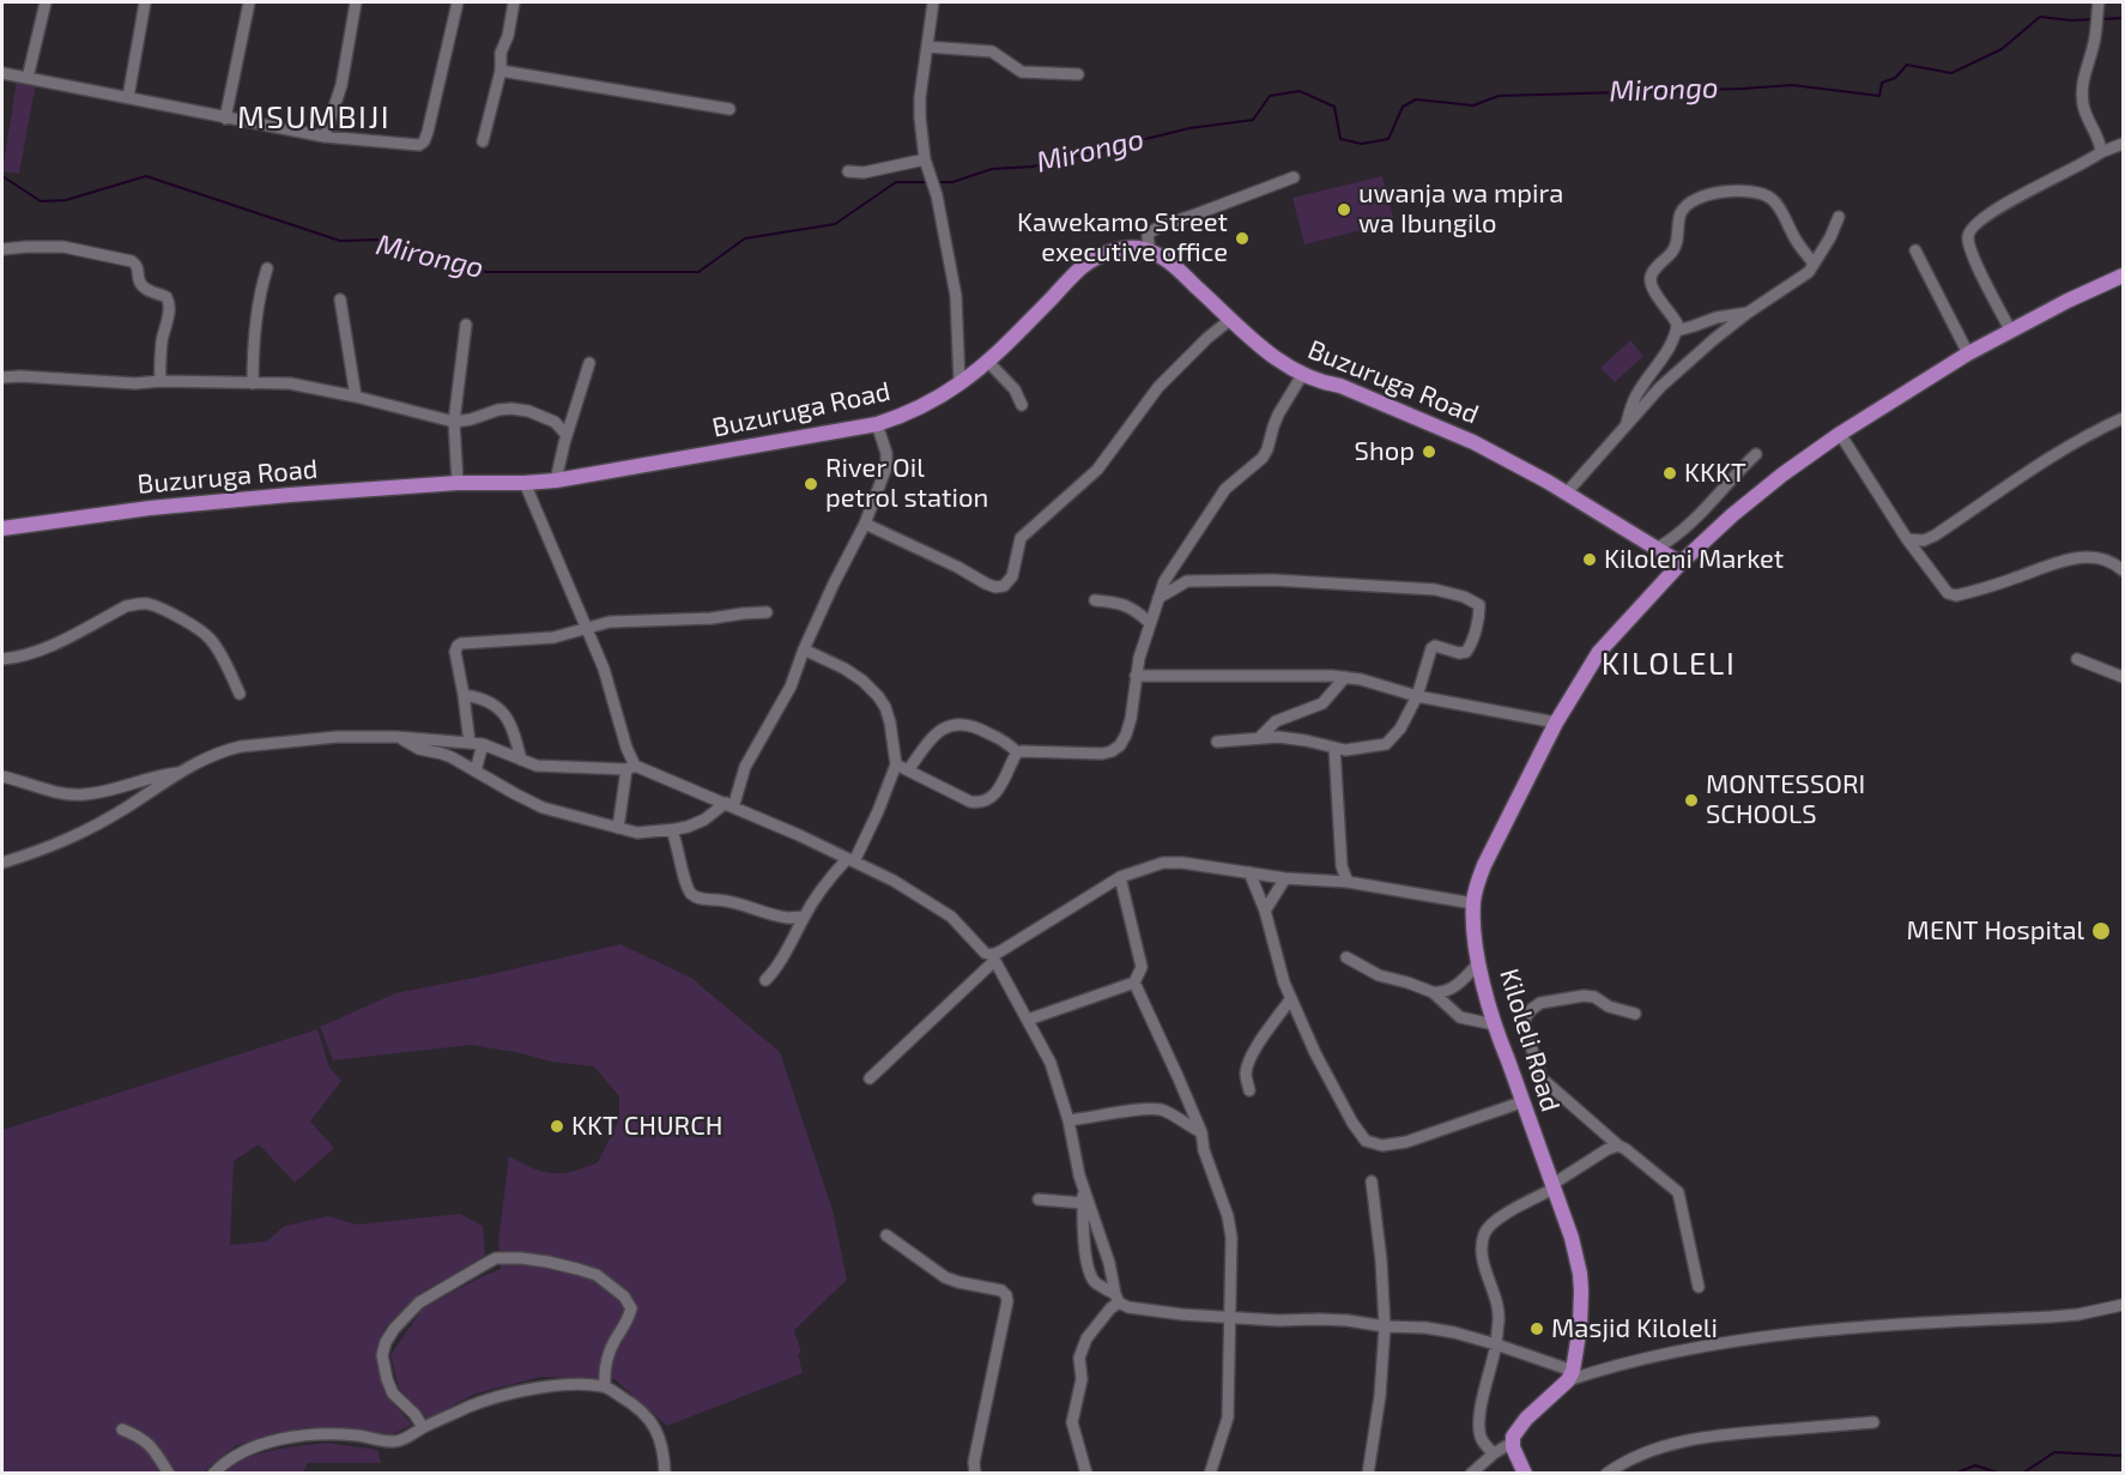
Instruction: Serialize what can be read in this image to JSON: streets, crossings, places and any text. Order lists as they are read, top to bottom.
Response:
{
  "streets": {
    "main road": ["Buzuruga Road", "Kiloleli Road"]
  },
  "crossings": [
    ["Buzuruga Road", "Kiloleli Road"]
  ],
  "districts": ["MSUMBIJI", "KILOLELI"],
  "water": ["Mirongo"],
  "places": [
    "uwanja wa mpira wa Ibungilo",
    "Kawekamo Street executive office",
    "Shop",
    "KKKT",
    "River Oil petrol station",
    "Kiloleni Market",
    "MONTESSORI SCHOOLS",
    "MENT Hospital",
    "KKT CHURCH",
    "Masjid Kiloleli"
  ]
}
